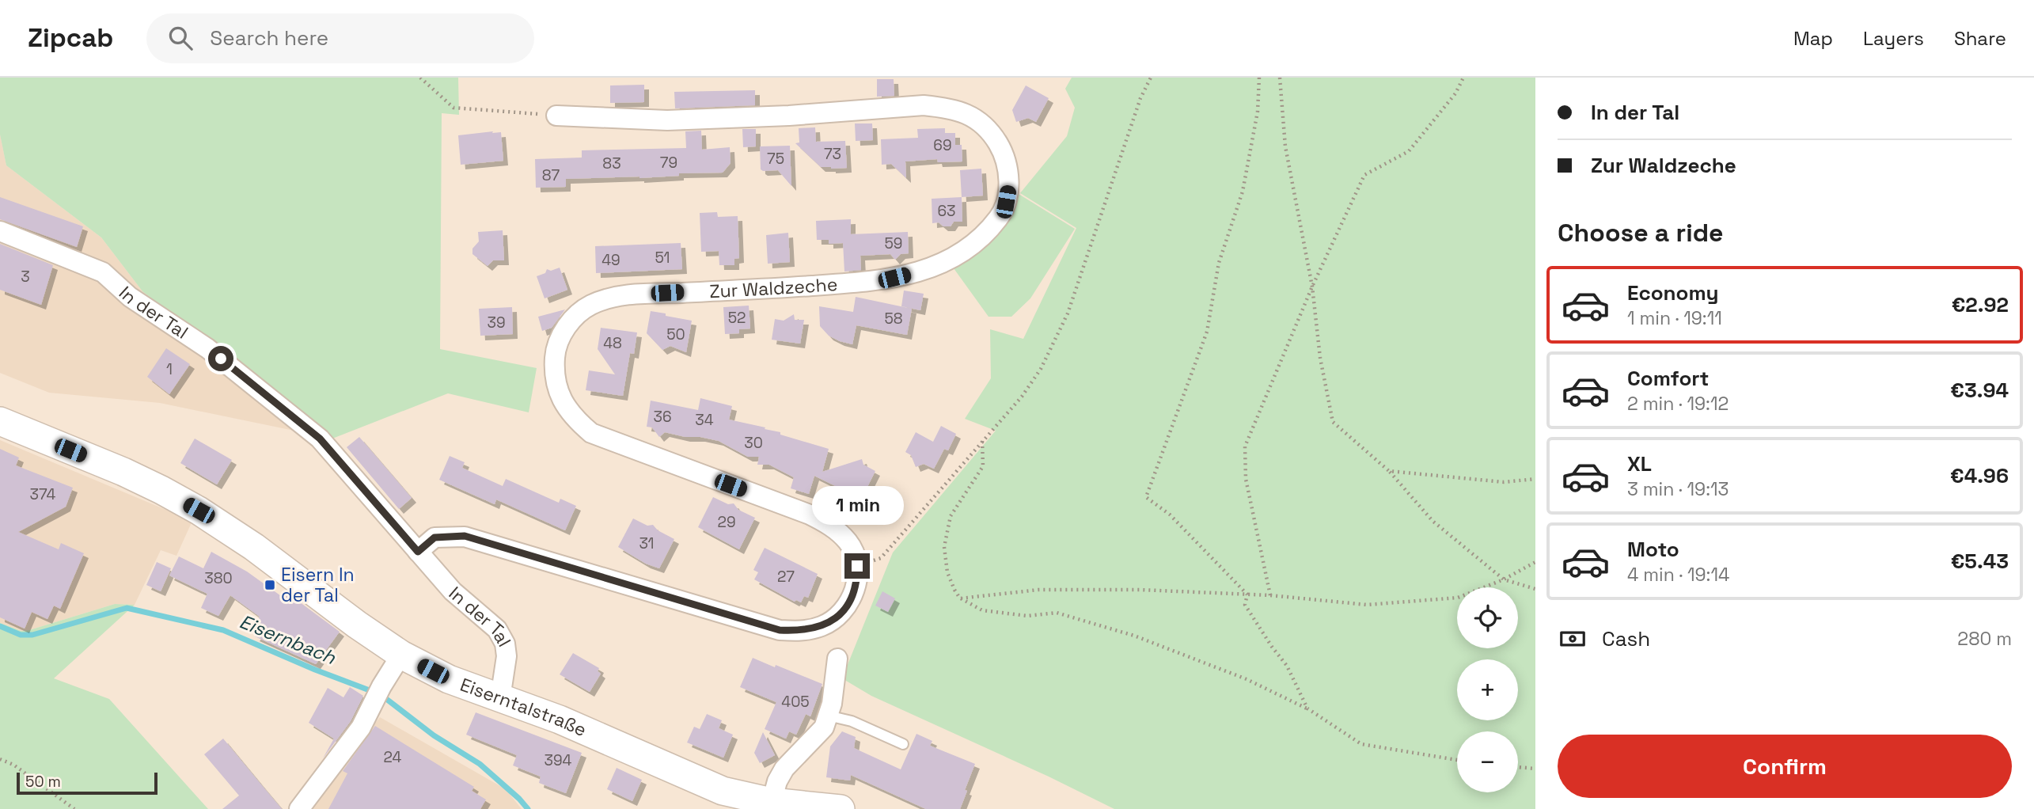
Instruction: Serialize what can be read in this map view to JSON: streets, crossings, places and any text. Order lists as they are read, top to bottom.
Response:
{
  "streets": {
    "main road": ["Eiserntalstraße"],
    "street": ["Zur Waldzeche", "In der Tal"]
  },
  "crossings": [
    ["Zur Waldzeche", "In der Tal"],
    ["In der Tal", "Eiserntalstraße"]
  ],
  "water": ["Eisernbach"],
  "places": {
    "transit": ["Eisern In der Tal"]
  },
  "house_numbers": [
    "69",
    "73",
    "75",
    "79",
    "83",
    "87",
    "63",
    "59",
    "51",
    "49",
    "3",
    "52",
    "58",
    "39",
    "50",
    "48",
    "1",
    "36",
    "34",
    "30",
    "374",
    "29",
    "31",
    "27",
    "380",
    "405",
    "24",
    "394"
  ],
  "scale_bar": "50 m",
  "page": {
    "header": "Zipcab",
    "search": "Search here",
    "nav": ["Map", "Layers", "Share"],
    "banner": ["In der Tal", "Zur Waldzeche"],
    "heading": "Choose a ride",
    "list": [
      {
        "name": "Economy",
        "note": "1 min · 19:11",
        "value": "€2.92"
      },
      {
        "name": "Comfort",
        "note": "2 min · 19:12",
        "value": "€3.94"
      },
      {
        "name": "XL",
        "note": "3 min · 19:13",
        "value": "€4.96"
      },
      {
        "name": "Moto",
        "note": "4 min · 19:14",
        "value": "€5.43"
      }
    ],
    "bubble": "1 min",
    "map_buttons": ["+", "−"],
    "pay": ["Cash", "280 m"],
    "buttons": "Confirm",
    "scale": "50 m"
  }
}
